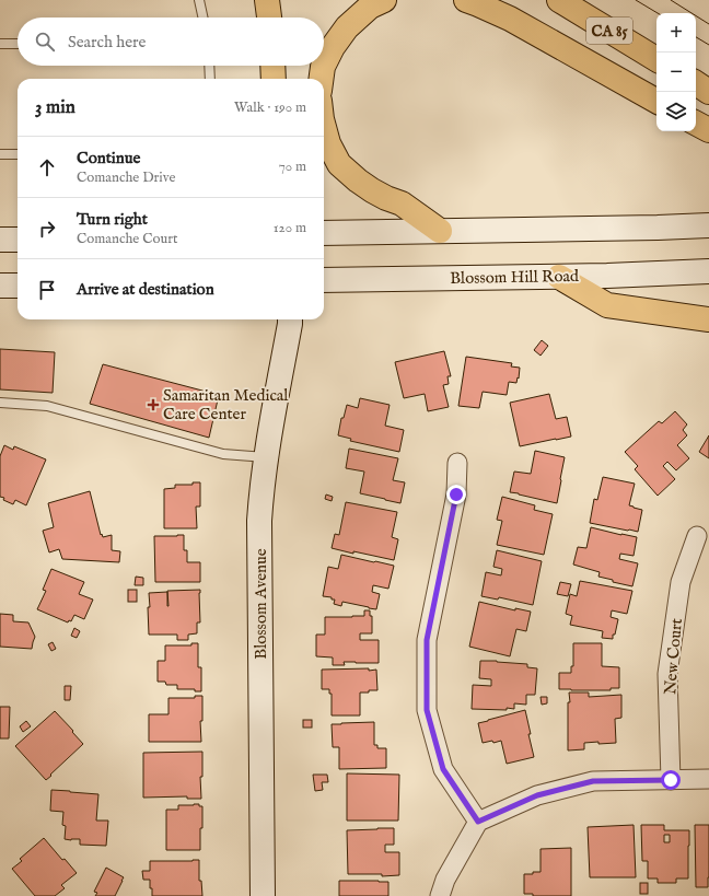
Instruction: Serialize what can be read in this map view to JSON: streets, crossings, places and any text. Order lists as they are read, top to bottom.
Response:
{
  "streets": {
    "highway": ["CA 85"],
    "main road": ["Blossom Hill Road", "Blossom Avenue"],
    "street": ["New Court"]
  },
  "places": {
    "health": ["Samaritan Medical Care Center"]
  },
  "page": {
    "map_buttons": ["+", "−"],
    "search": "Search here",
    "heading": ["3 min", "Walk · 190 m"],
    "list": [
      ["Continue", "Comanche Drive", "70 m"],
      ["Turn right", "Comanche Court", "120 m"],
      "Arrive at destination"
    ]
  }
}
